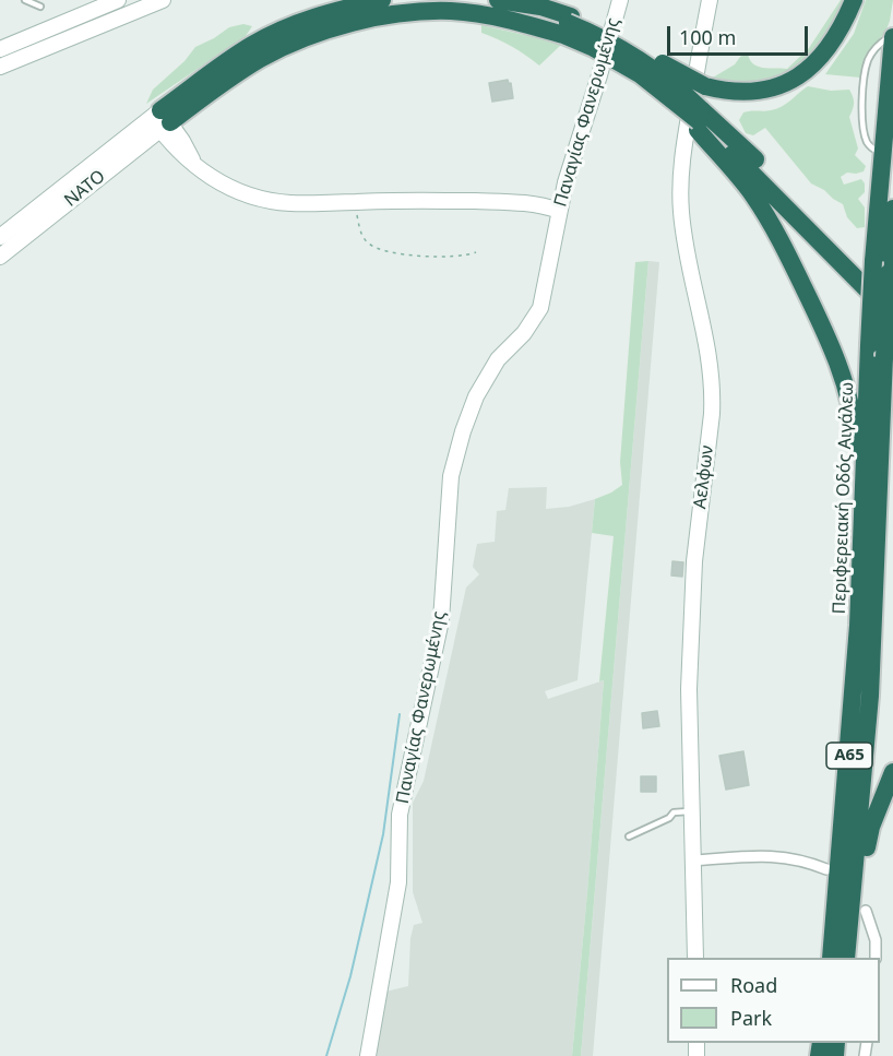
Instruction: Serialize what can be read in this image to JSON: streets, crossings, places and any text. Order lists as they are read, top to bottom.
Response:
{
  "streets": {
    "highway": ["Περιφερειακή Οδός Αιγάλεω", "Α65"],
    "main road": ["Παναγίας Φανερωμένης", "ΝΑΤΟ", "Αελφων"]
  },
  "legend": ["Road", "Park"],
  "scale_bar": "100 m"
}
